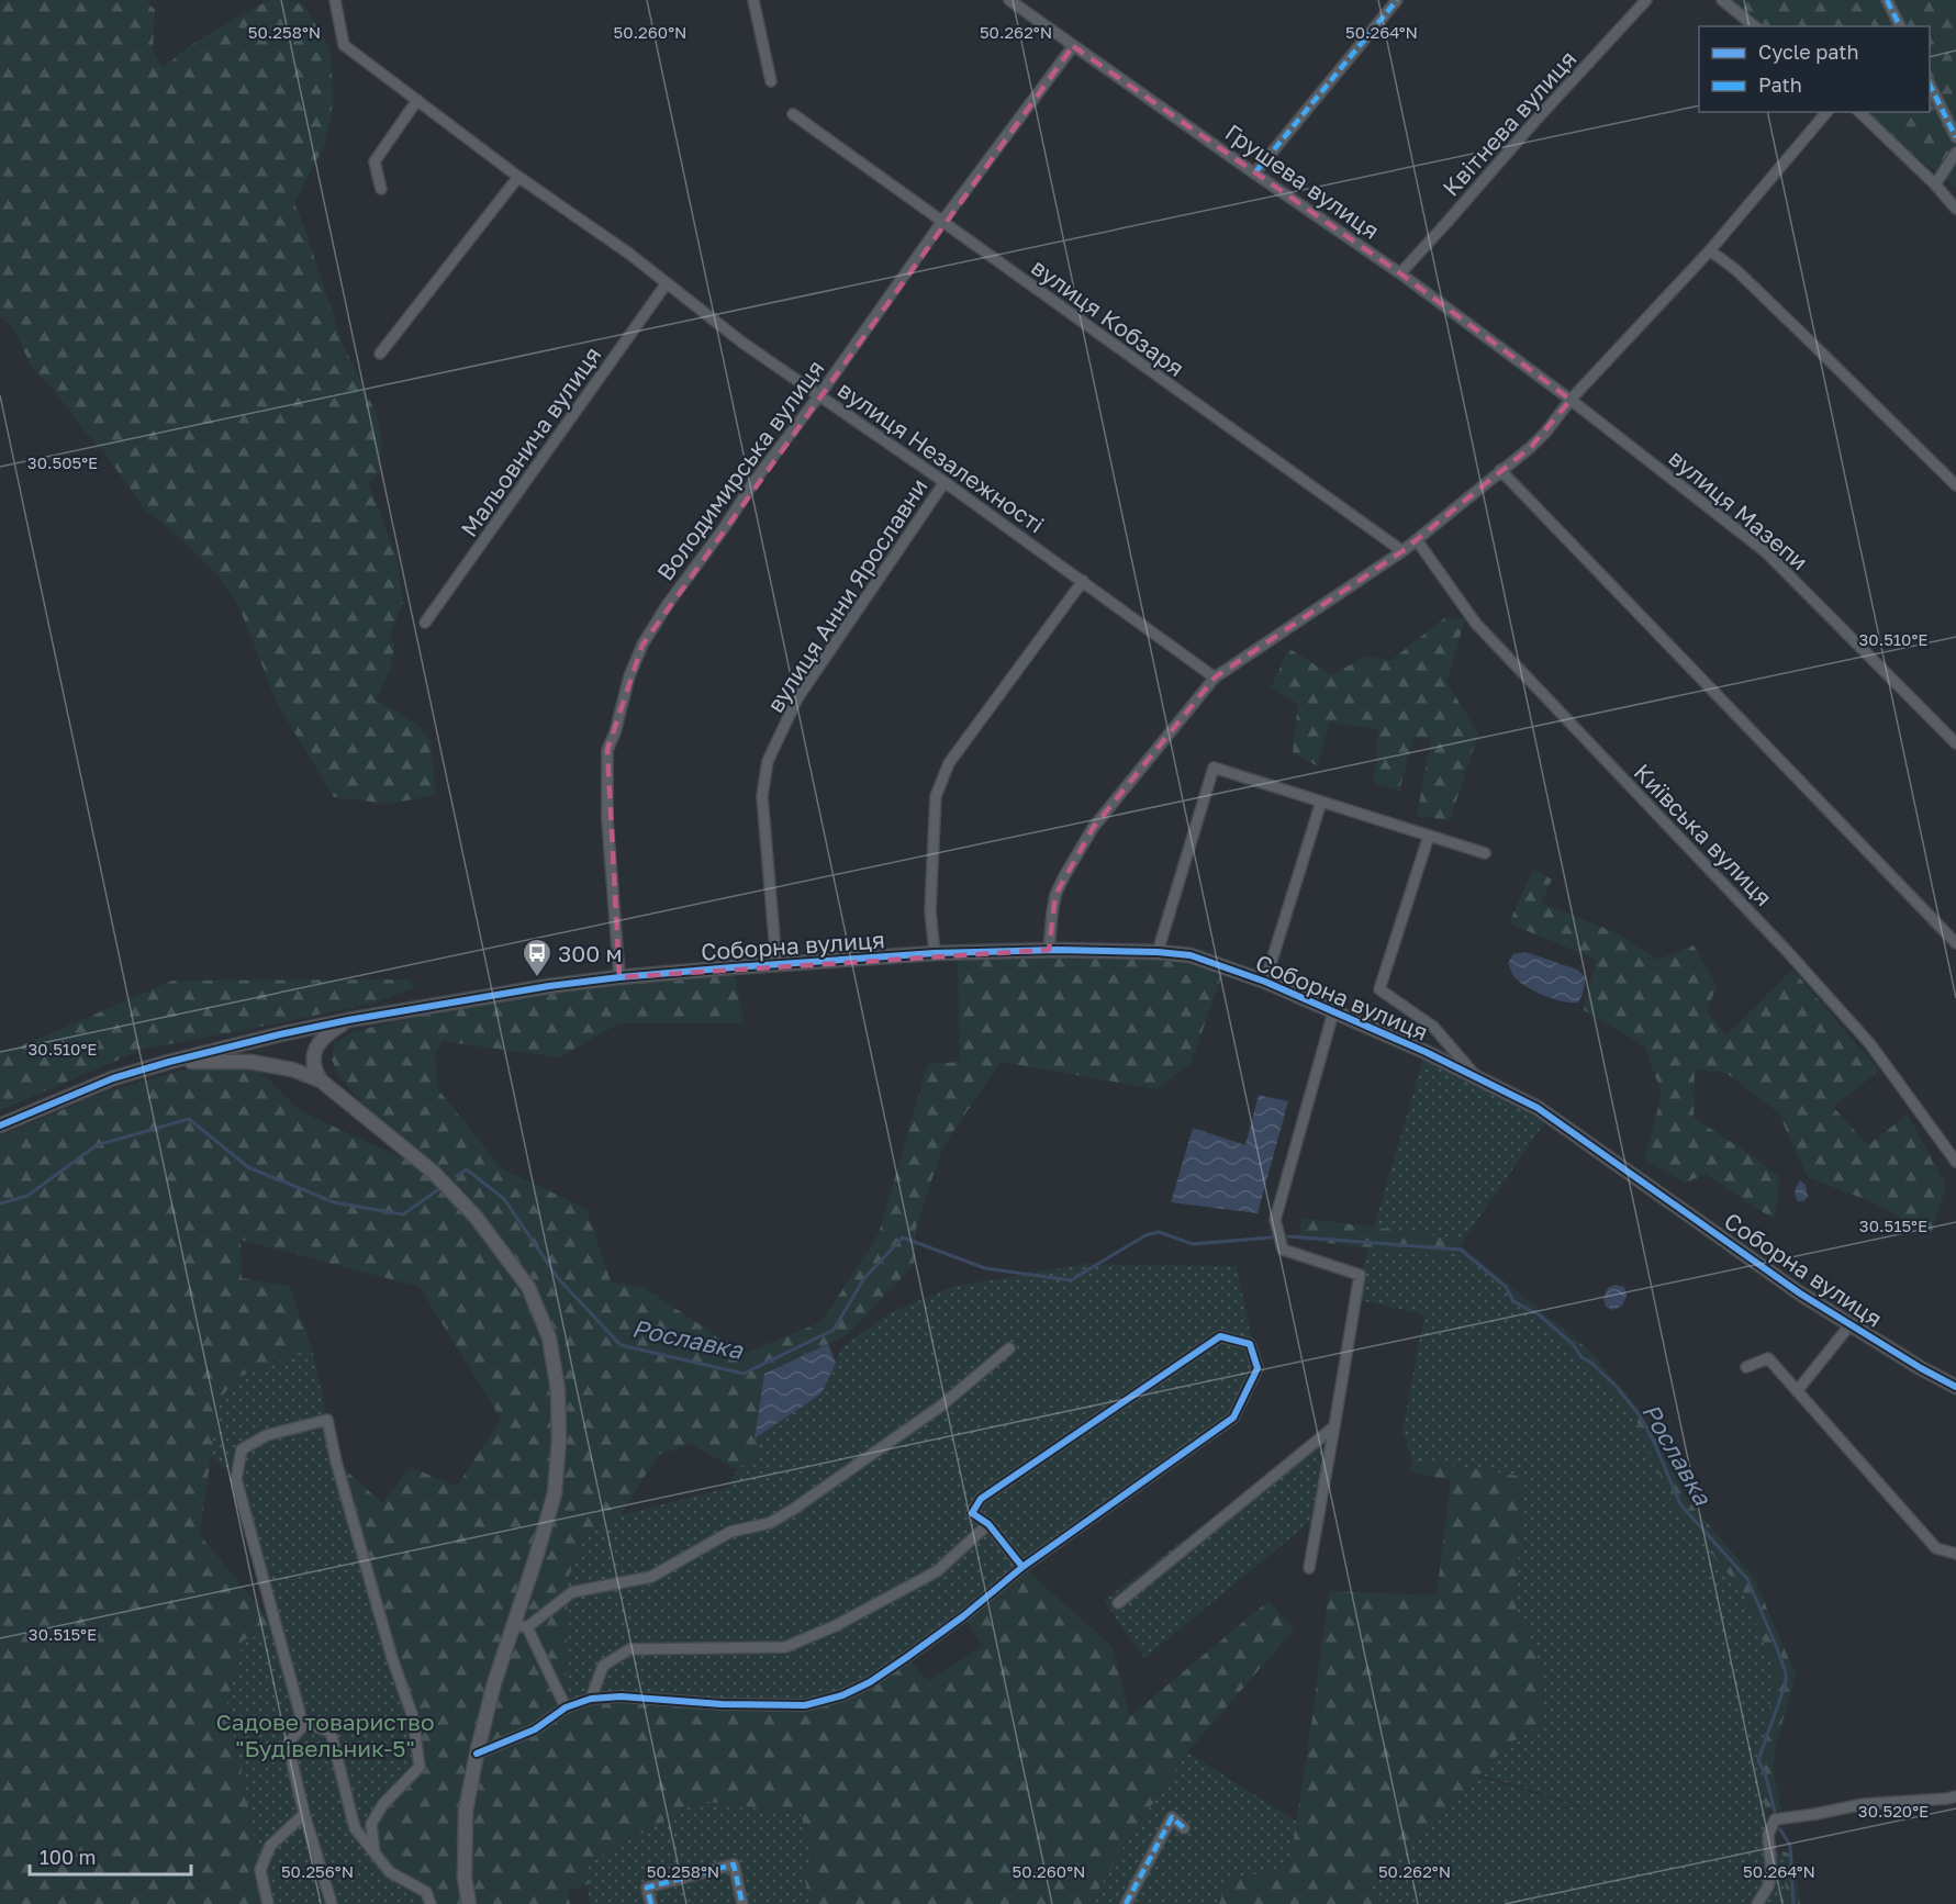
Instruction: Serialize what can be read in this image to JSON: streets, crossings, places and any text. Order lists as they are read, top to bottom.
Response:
{
  "streets": {
    "street": [
      "Квітнева вулиця",
      "Грушева вулиця",
      "вулиця Кобзаря",
      "Мальовнича вулиця",
      "вулиця Незалежності",
      "Володимирська вулиця",
      "вулиця Мазепи",
      "вулиця Анни Ярославни",
      "Київська вулиця",
      "Соборна вулиця"
    ]
  },
  "crossings": [
    ["Квітнева вулиця", "Грушева вулиця"],
    ["Грушева вулиця", "Володимирська вулиця"],
    ["Грушева вулиця", "вулиця Мазепи"],
    ["вулиця Кобзаря", "Володимирська вулиця"],
    ["Мальовнича вулиця", "вулиця Незалежності"],
    ["вулиця Незалежності", "Володимирська вулиця"],
    ["вулиця Незалежності", "вулиця Анни Ярославни"],
    ["Володимирська вулиця", "Соборна вулиця"],
    ["вулиця Анни Ярославни", "Соборна вулиця"]
  ],
  "water": ["Рославка"],
  "parks": ["Садове товариство \"Будівельник-5\""],
  "places": {
    "bus stop": ["300 м"]
  },
  "legend": ["Cycle path", "Path"],
  "scale_bar": "100 m",
  "coordinates": [
    "50.258°N",
    "50.260°N",
    "50.262°N",
    "50.264°N",
    "30.505°E",
    "30.510°E",
    "30.515°E",
    "30.520°E",
    "50.256°N"
  ]
}
